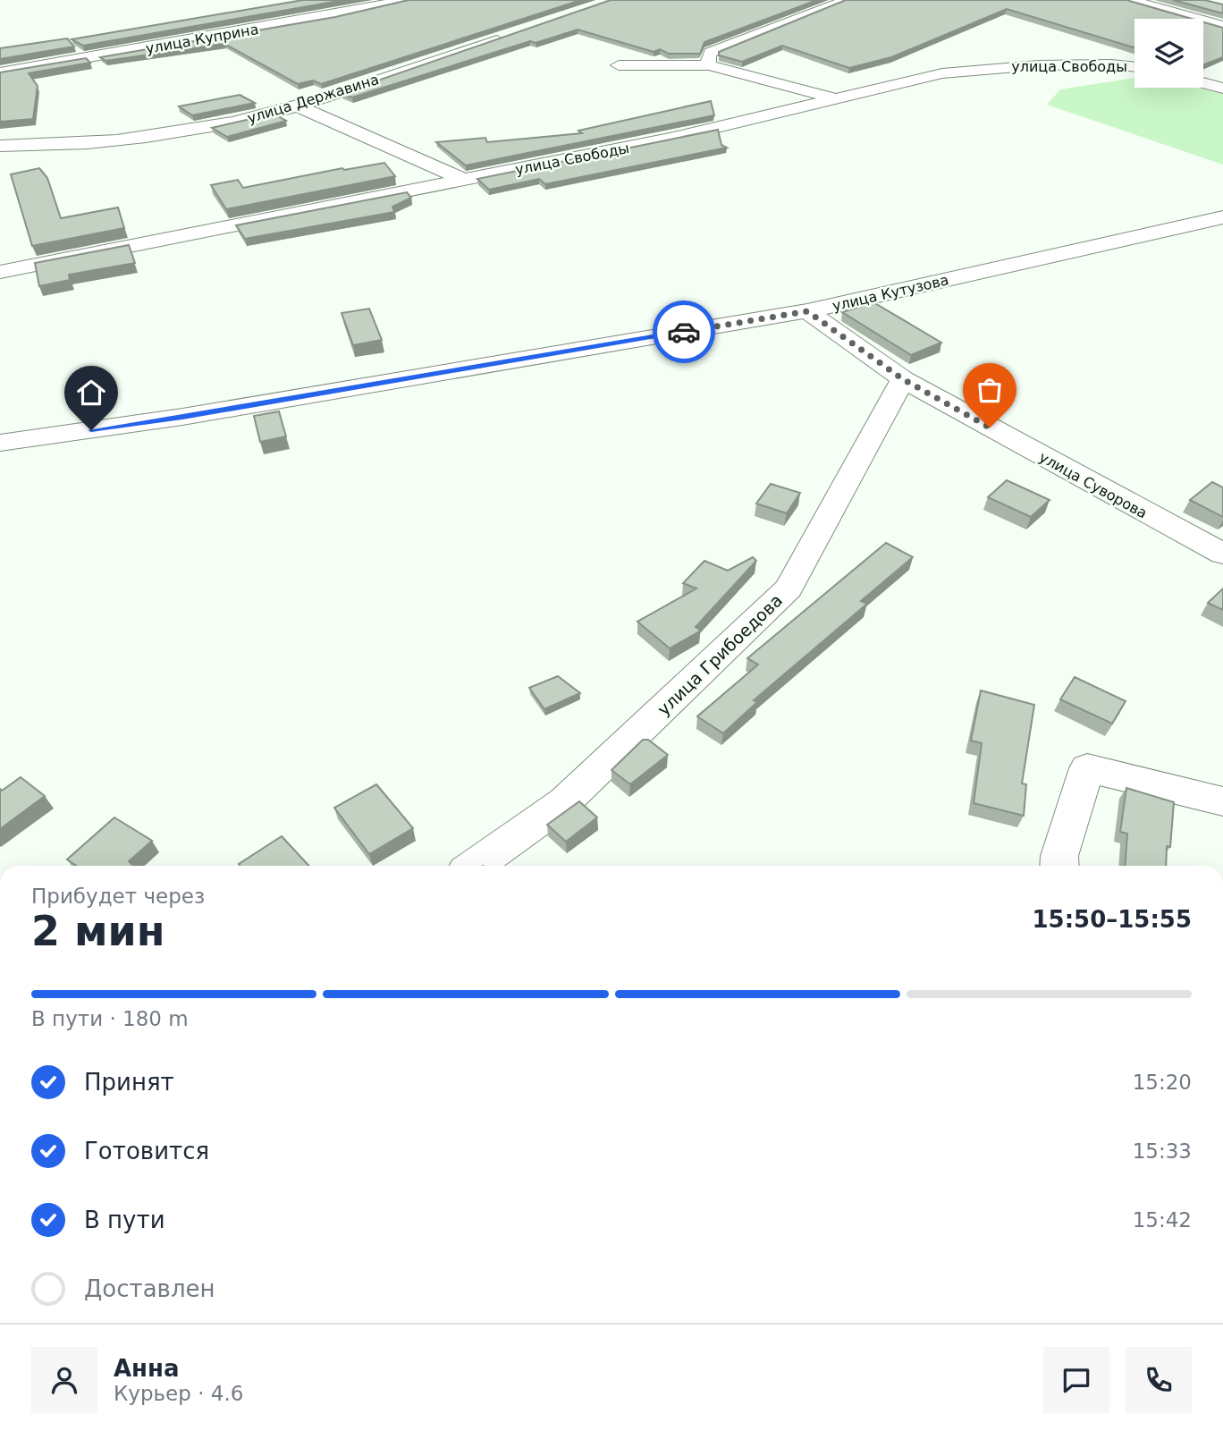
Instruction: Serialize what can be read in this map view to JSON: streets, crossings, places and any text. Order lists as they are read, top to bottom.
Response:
{
  "streets": {
    "street": [
      "улица Куприна",
      "улица Свободы",
      "улица Державина",
      "улица Кутузова",
      "улица Суворова",
      "улица Грибоедова"
    ]
  },
  "crossings": [
    ["улица Кутузова", "улица Суворова"],
    ["улица Суворова", "улица Грибоедова"]
  ],
  "page": {
    "heading": ["2 мин", "Прибудет через", "15:50–15:55"],
    "panel": ["Анна", "Курьер · 4.6"],
    "bar": "В пути · 180 m",
    "list": [
      ["Принят", "15:20"],
      ["Готовится", "15:33"],
      ["В пути", "15:42"],
      "Доставлен"
    ]
  }
}
